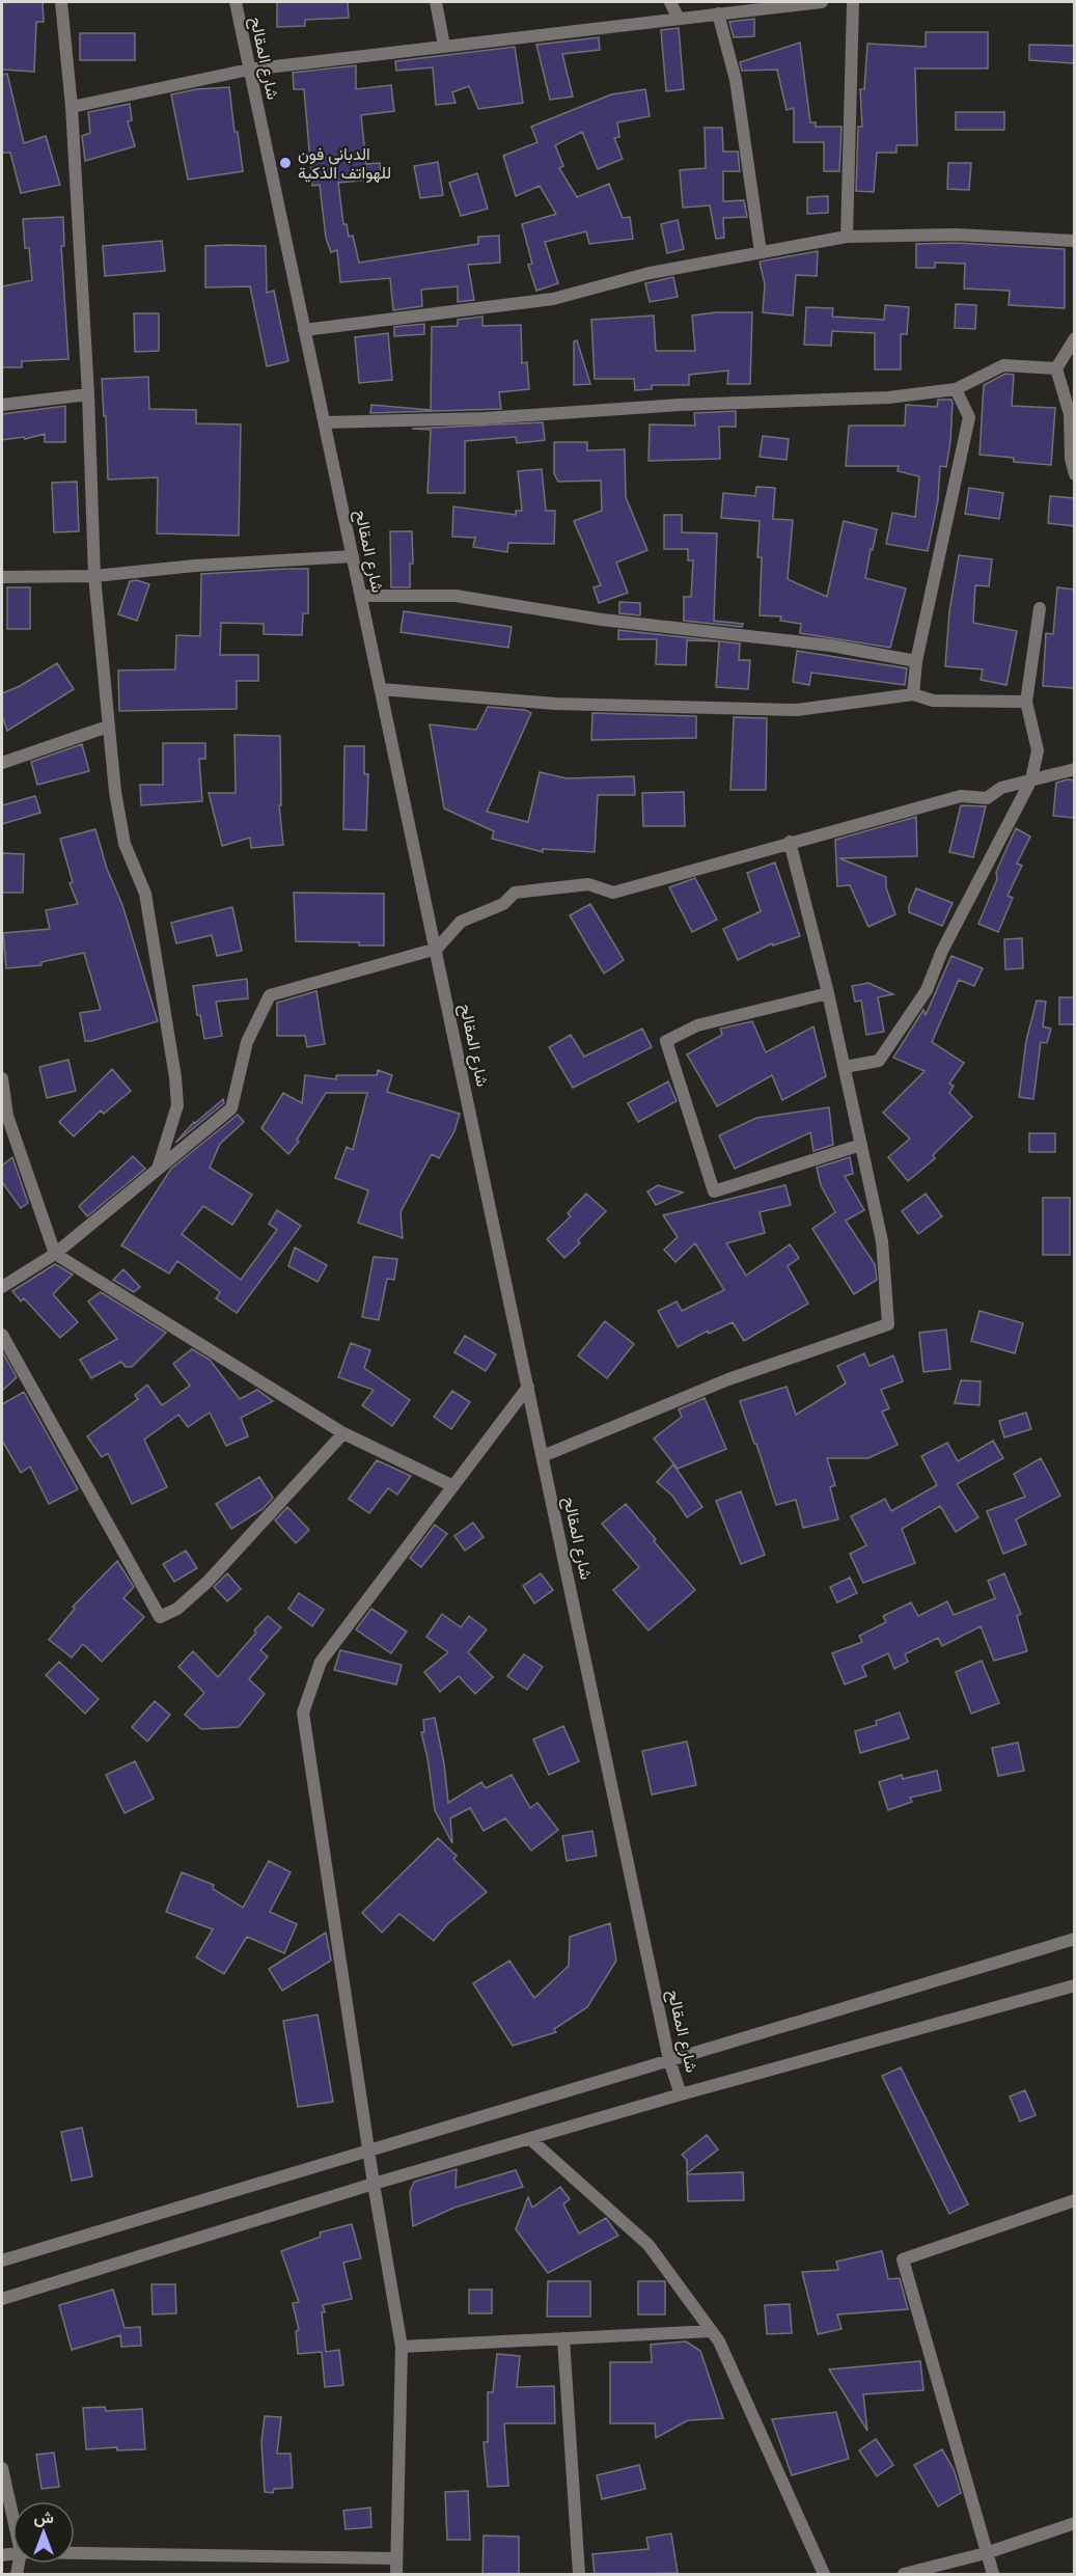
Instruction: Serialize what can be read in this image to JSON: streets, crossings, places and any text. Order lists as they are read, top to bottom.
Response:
{
  "streets": {
    "street": ["شارع المقالح"]
  },
  "places": ["الدباني فون للهواتف الذكية"],
  "north": "top"
}
